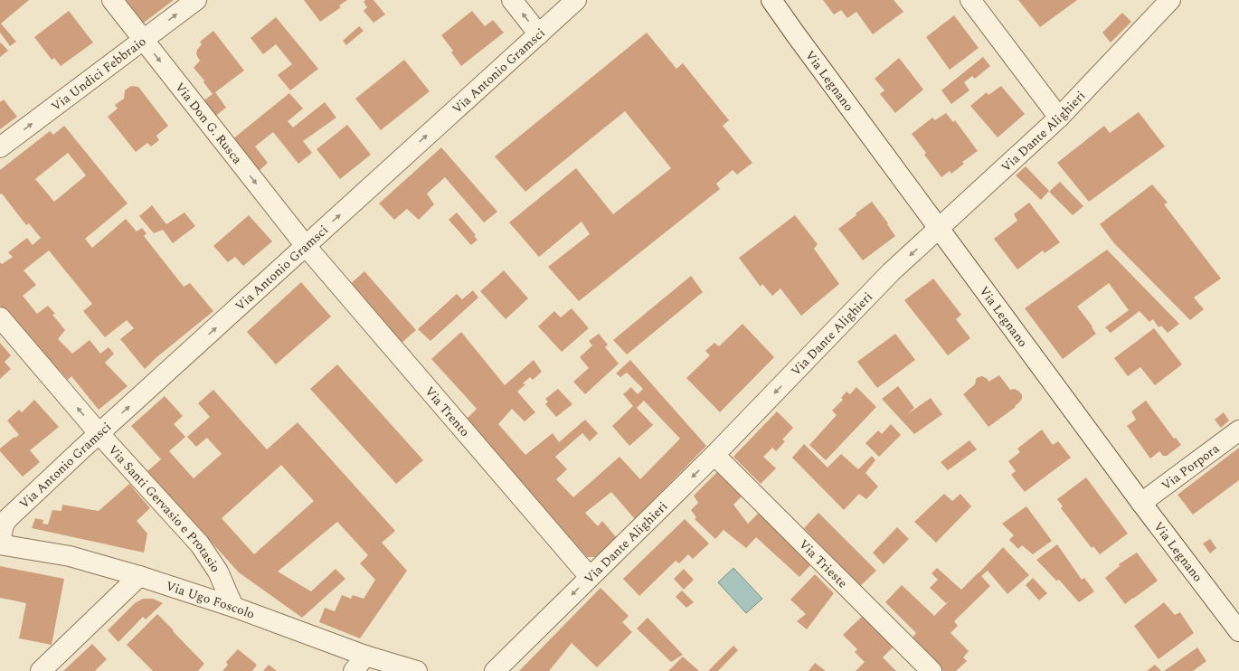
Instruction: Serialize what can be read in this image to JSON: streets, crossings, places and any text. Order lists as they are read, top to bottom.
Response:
{
  "streets": {
    "street": [
      "Via Antonio Gramsci",
      "Via Undici Febbraio",
      "Via Legnano",
      "Via Don G. Rusca",
      "Via Dante Alighieri",
      "Via Trento",
      "Via Porpora",
      "Via Santi Gervasio e Protasio",
      "Via Trieste",
      "Via Ugo Foscolo"
    ]
  },
  "crossings": [
    ["Via Antonio Gramsci", "Via Don G. Rusca"],
    ["Via Antonio Gramsci", "Via Trento"],
    ["Via Antonio Gramsci", "Via Santi Gervasio e Protasio"],
    ["Via Antonio Gramsci", "Via Ugo Foscolo"],
    ["Via Undici Febbraio", "Via Don G. Rusca"],
    ["Via Legnano", "Via Dante Alighieri"],
    ["Via Legnano", "Via Porpora"],
    ["Via Don G. Rusca", "Via Trento"],
    ["Via Dante Alighieri", "Via Trento"],
    ["Via Dante Alighieri", "Via Trieste"],
    ["Via Santi Gervasio e Protasio", "Via Ugo Foscolo"]
  ],
  "one_way": [
    "Via Antonio Gramsci",
    "Via Undici Febbraio",
    "Via Don G. Rusca",
    "Via Dante Alighieri",
    "Via Santi Gervasio e Protasio"
  ]
}
